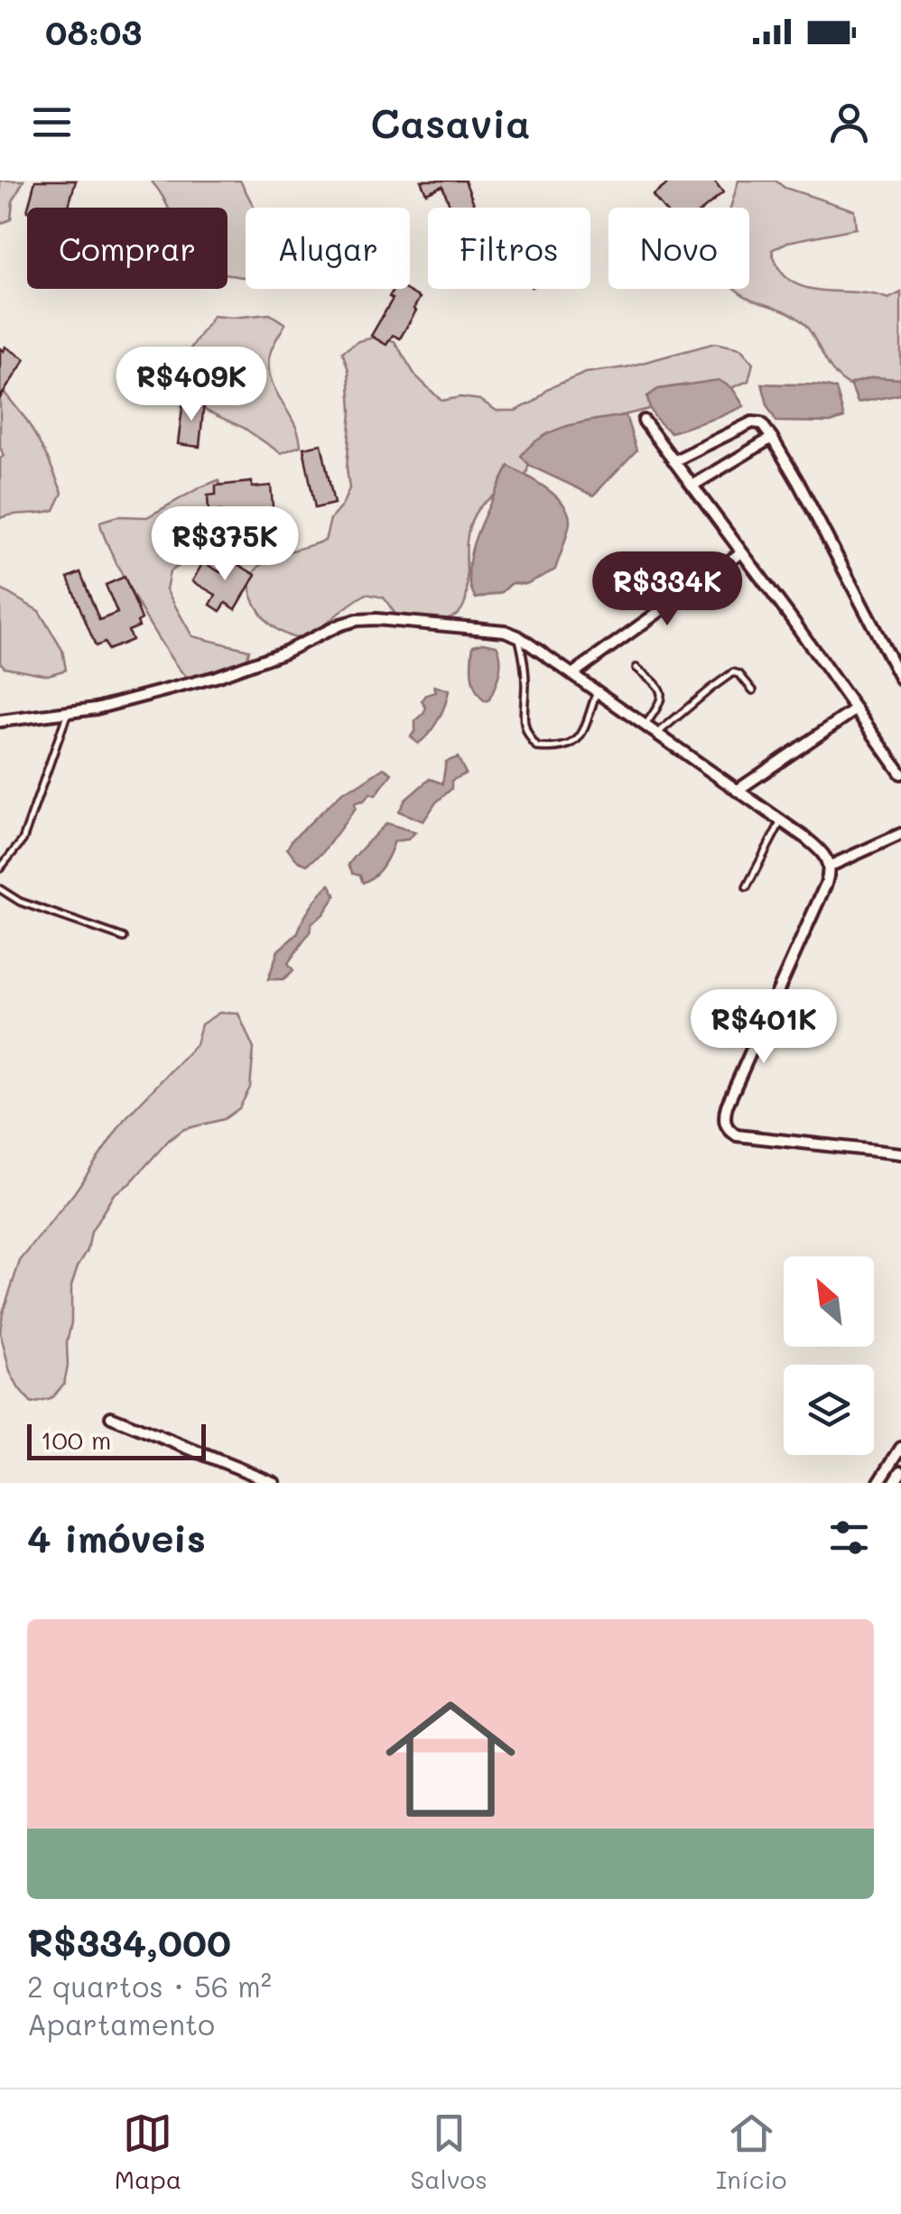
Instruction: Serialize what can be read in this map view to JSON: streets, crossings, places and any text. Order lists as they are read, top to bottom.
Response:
{
  "scale_bar": "100 m",
  "north": "top left",
  "page": {
    "status": "08:03",
    "header": "Casavia",
    "chip": [
      "Comprar",
      "Alugar",
      "Filtros",
      "Novo"
    ],
    "price": [
      "R$409K",
      "R$375K",
      "R$334K",
      "R$401K"
    ],
    "scale": "100 m",
    "heading": "4 imóveis",
    "list": [
      {
        "name": "R$334,000",
        "note": "2 quartos · 56 m² · Apartamento"
      }
    ],
    "tabs": ["Mapa", "Salvos", "Início"]
  }
}
